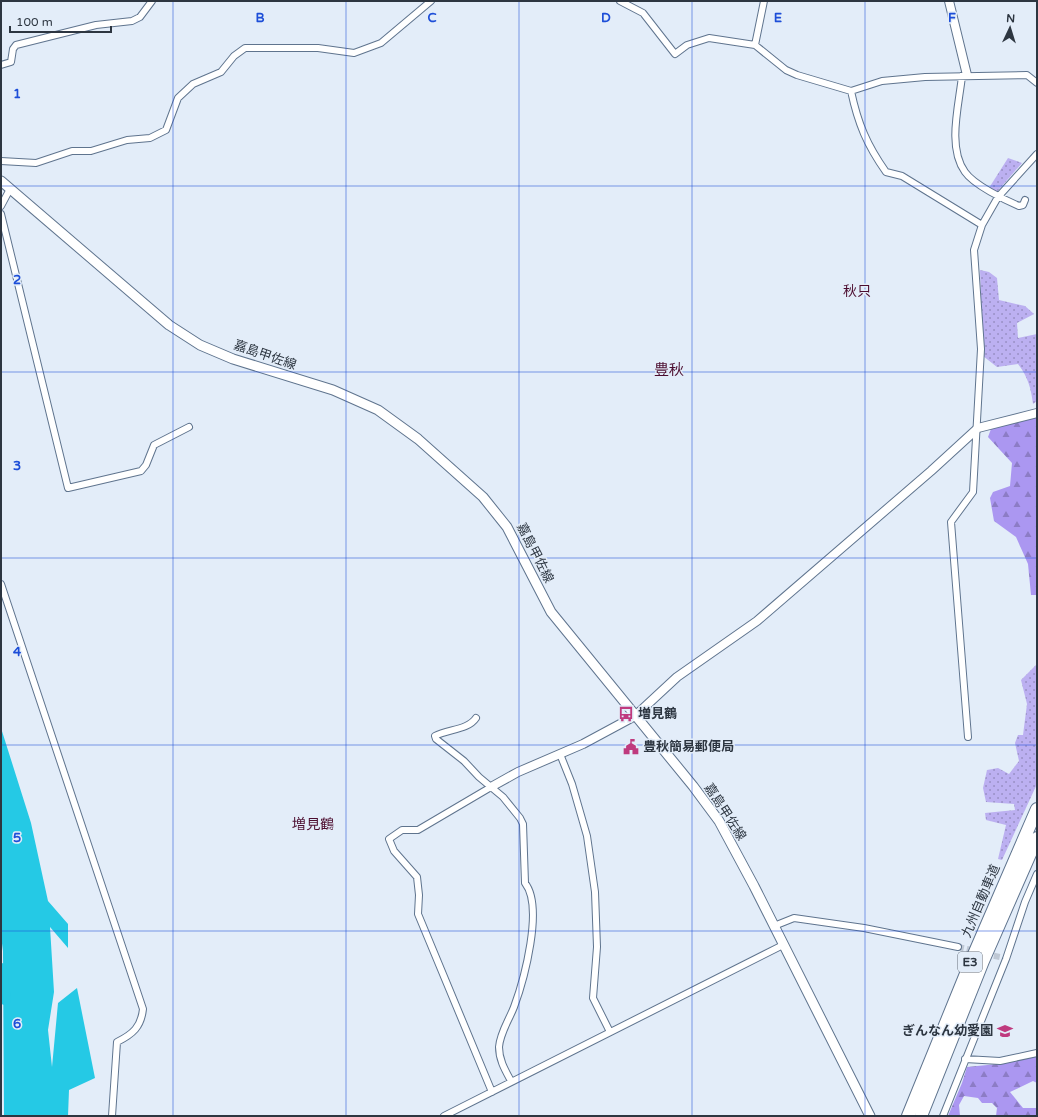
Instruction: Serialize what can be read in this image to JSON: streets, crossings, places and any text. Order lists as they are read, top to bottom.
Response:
{
  "streets": {
    "highway": ["九州自動車道", "E3"],
    "main road": ["嘉島甲佐線"]
  },
  "districts": ["秋只", "豊秋", "増見鶴"],
  "places": {
    "bus stop": ["増見鶴"],
    "public building": ["豊秋簡易郵便局"],
    "school or university": ["ぎんなん幼愛園"]
  },
  "scale_bar": "100 m",
  "north": "top",
  "grid": {
    "columns": [
      "B",
      "C",
      "D",
      "E",
      "F"
    ],
    "rows": [
      "1",
      "2",
      "3",
      "4",
      "5",
      "6"
    ]
  }
}
